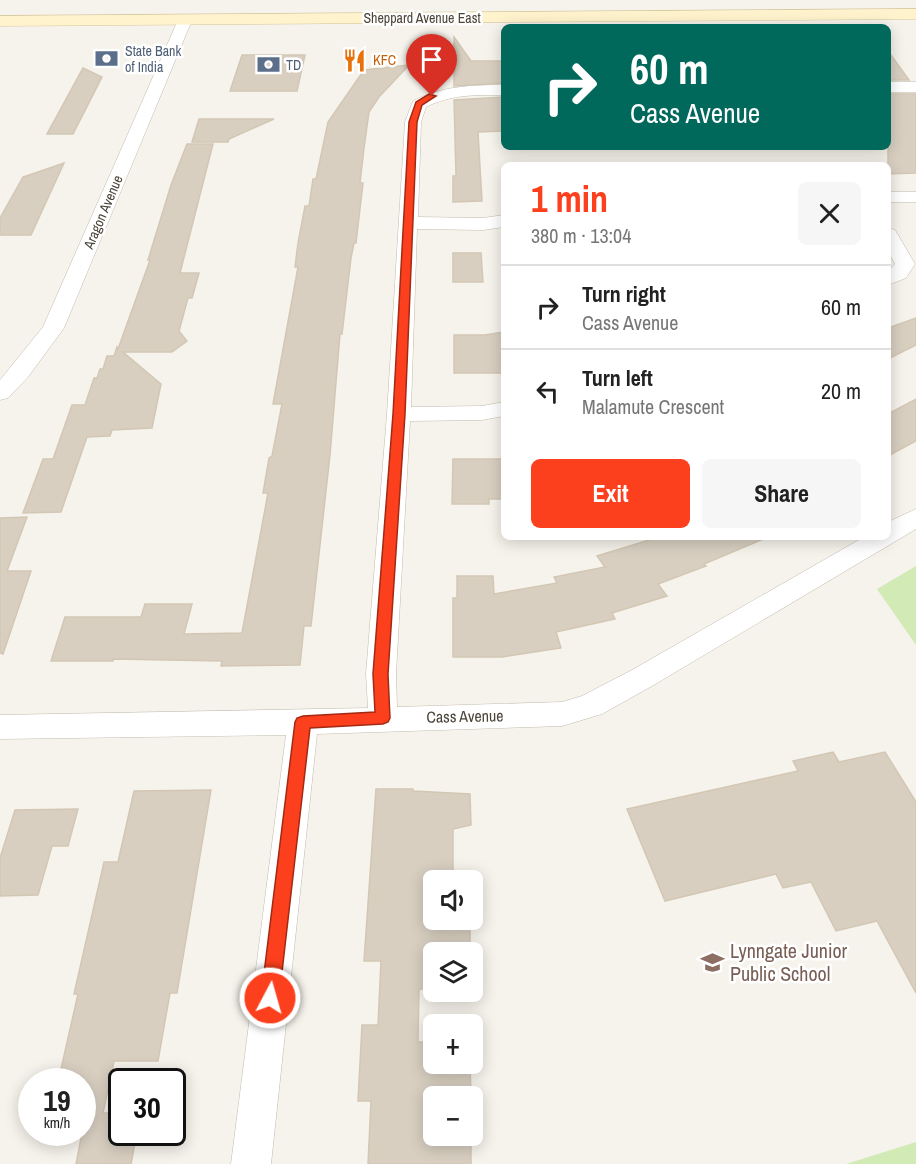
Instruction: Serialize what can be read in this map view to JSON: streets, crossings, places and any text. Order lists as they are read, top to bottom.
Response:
{
  "streets": {
    "main road": ["Sheppard Avenue East"],
    "street": ["Aragon Avenue", "Cass Avenue"]
  },
  "crossings": [
    ["Sheppard Avenue East", "Aragon Avenue"]
  ],
  "places": {
    "bank": ["State Bank of India", "TD"],
    "restaurant": ["KFC"],
    "school or university": ["Lynngate Junior Public School"]
  },
  "page": {
    "turn": ["60 m", "Cass Avenue"],
    "heading": ["1 min", "380 m · 13:04"],
    "list": [
      {
        "name": "Turn right",
        "note": "Cass Avenue",
        "value": "60 m"
      },
      {
        "name": "Turn left",
        "note": "Malamute Crescent",
        "value": "20 m"
      }
    ],
    "buttons": ["Exit", "Share"],
    "map_buttons": ["+", "−"],
    "speed": "19 km/h",
    "limit": "30"
  }
}
